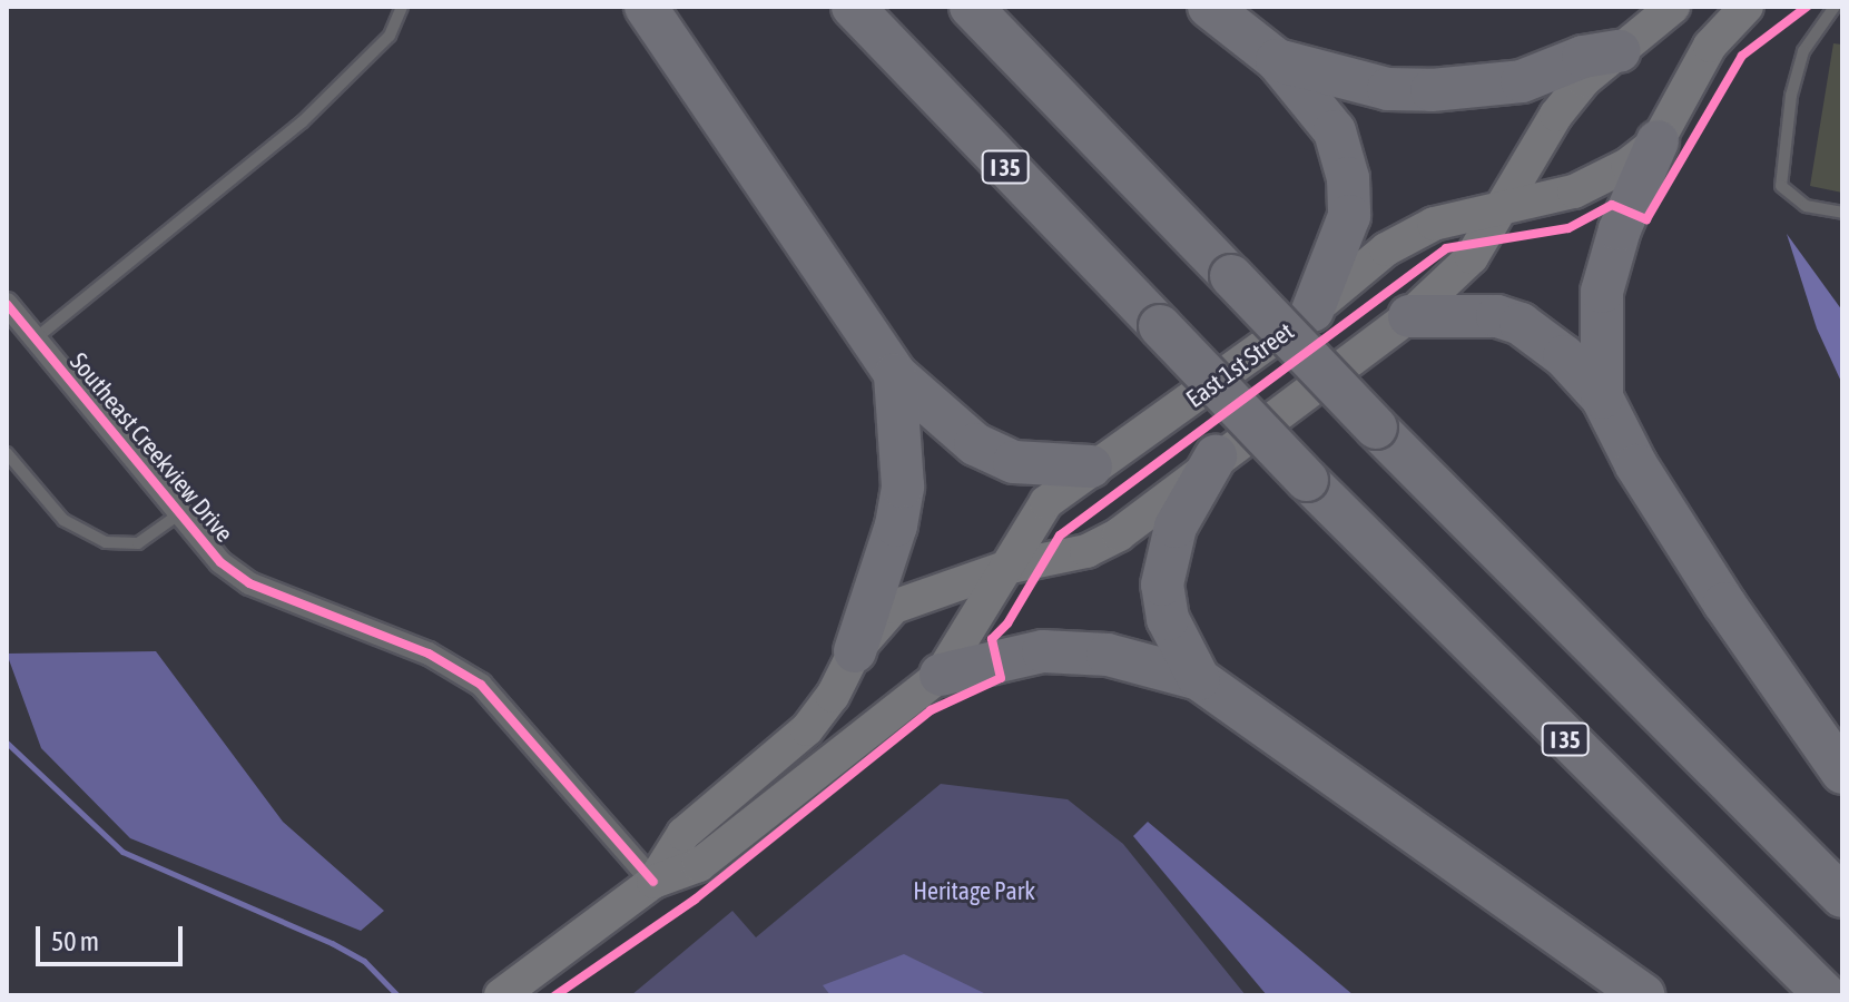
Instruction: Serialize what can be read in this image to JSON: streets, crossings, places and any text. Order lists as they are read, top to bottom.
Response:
{
  "streets": {
    "highway": ["I 35"],
    "main road": ["East 1st Street"],
    "street": ["Southeast Creekview Drive"]
  },
  "crossings": [
    ["East 1st Street", "Southeast Creekview Drive"]
  ],
  "parks": ["Heritage Park"],
  "scale_bar": "50 m"
}
